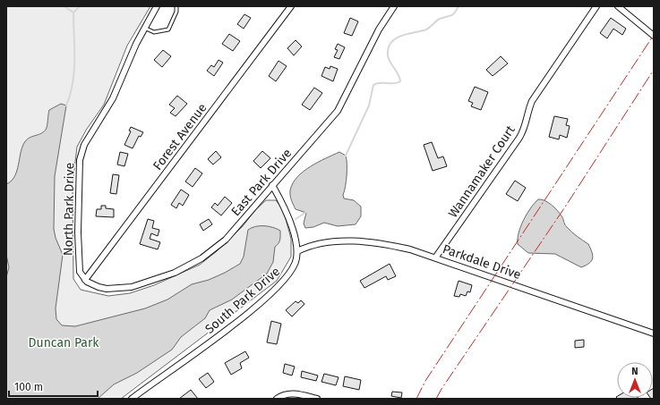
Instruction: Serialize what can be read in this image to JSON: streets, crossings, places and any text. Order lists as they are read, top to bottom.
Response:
{
  "streets": {
    "street": [
      "Forest Avenue",
      "Wannamaker Court",
      "East Park Drive",
      "North Park Drive",
      "Parkdale Drive",
      "South Park Drive"
    ]
  },
  "crossings": [
    ["Forest Avenue", "East Park Drive"],
    ["Forest Avenue", "North Park Drive"],
    ["Wannamaker Court", "Parkdale Drive"],
    ["East Park Drive", "North Park Drive"],
    ["East Park Drive", "South Park Drive"],
    ["Parkdale Drive", "South Park Drive"]
  ],
  "parks": ["Duncan Park"],
  "scale_bar": "100 m",
  "north": "top"
}
